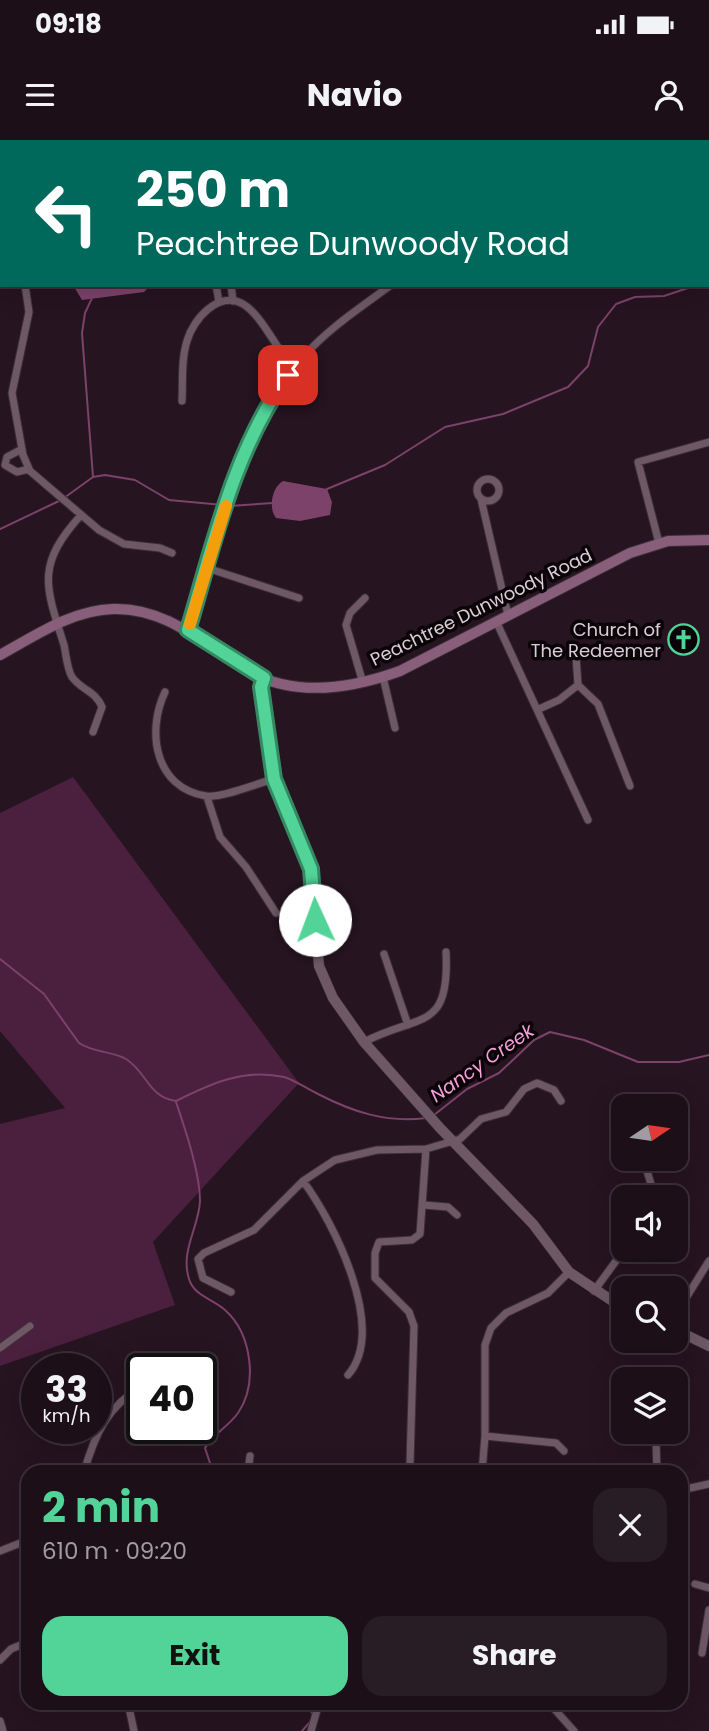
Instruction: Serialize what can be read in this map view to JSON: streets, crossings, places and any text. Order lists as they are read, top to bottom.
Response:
{
  "streets": {
    "main road": ["Peachtree Dunwoody Road"]
  },
  "water": ["Nancy Creek"],
  "places": {
    "church": ["Church of The Redeemer"]
  },
  "north": "right",
  "page": {
    "status": "09:18",
    "header": "Navio",
    "turn": ["250 m", "Peachtree Dunwoody Road"],
    "speed": "33 km/h",
    "limit": "40",
    "heading": ["2 min", "610 m · 09:20"],
    "buttons": ["Exit", "Share"]
  }
}
